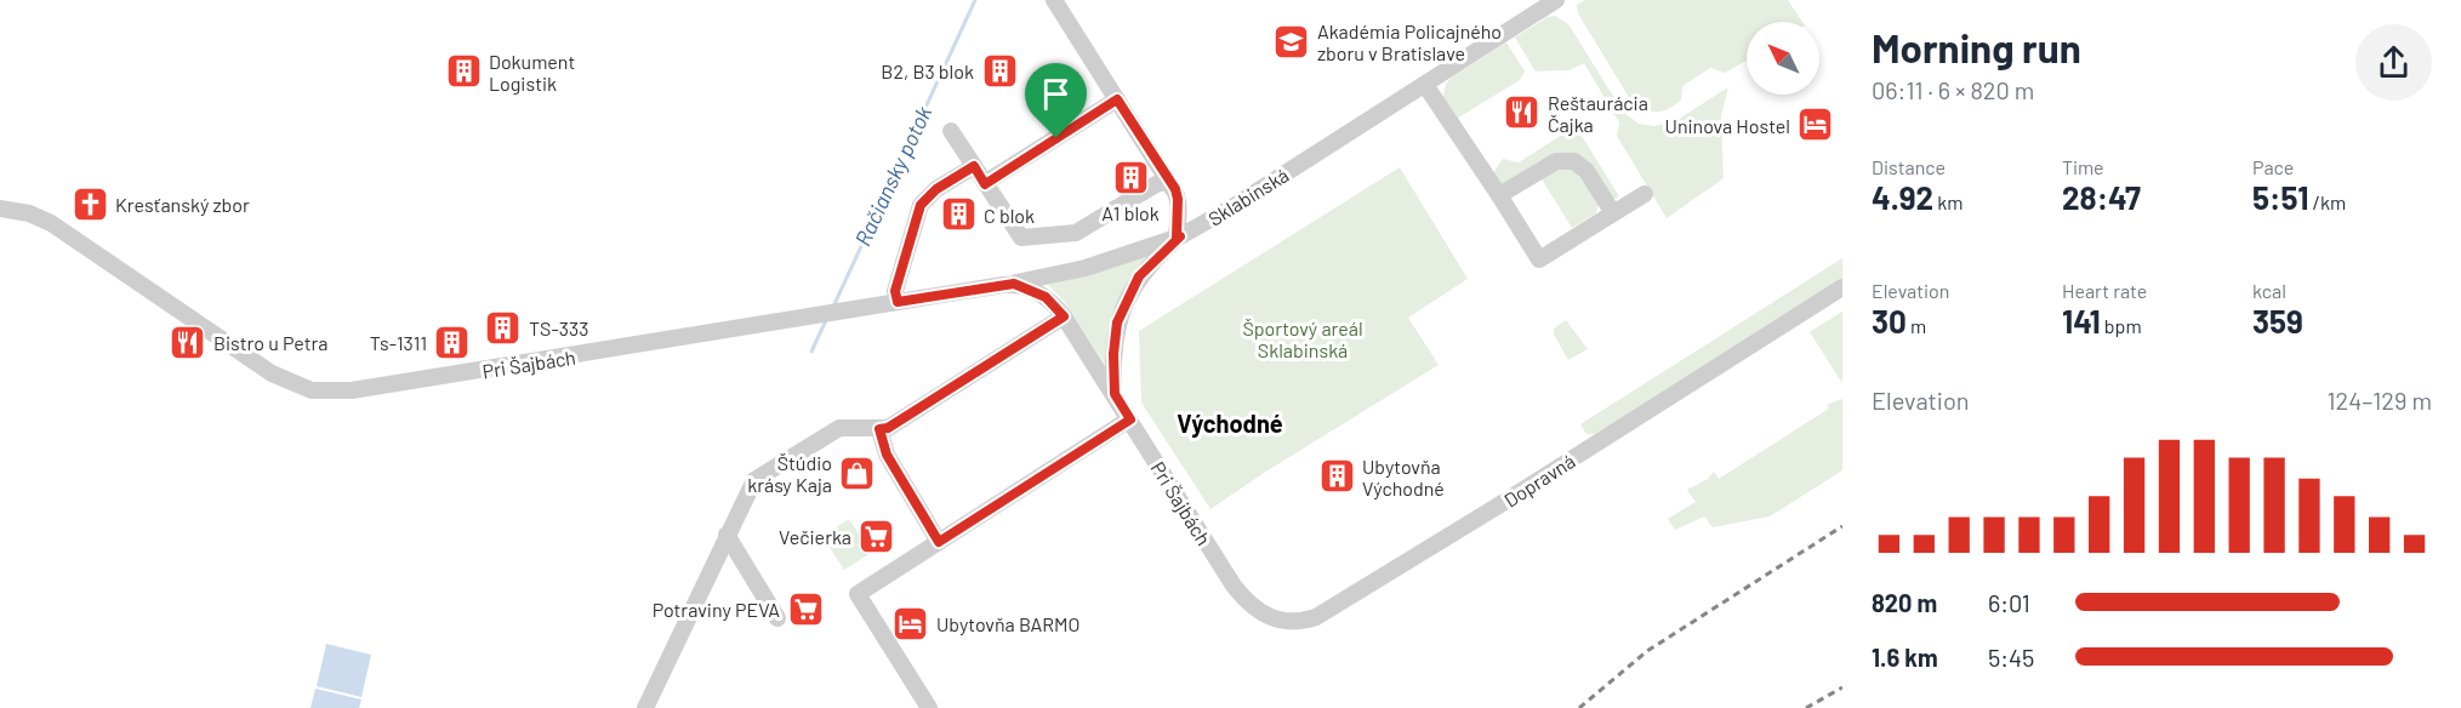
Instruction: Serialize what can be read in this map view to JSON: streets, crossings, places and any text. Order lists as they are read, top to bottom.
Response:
{
  "streets": {
    "street": ["Sklabinská", "Pri Šajbách", "Dopravná"]
  },
  "crossings": [
    ["Sklabinská", "Pri Šajbách"],
    ["Pri Šajbách", "Dopravná"]
  ],
  "districts": ["Východné"],
  "water": ["Račiansky potok"],
  "parks": ["Športový areál Sklabinská"],
  "places": {
    "school or university": ["Akadémia Policajného zboru v Bratislave"],
    "building": [
      "B2, B3 blok",
      "Dokument Logistik",
      "A1 blok",
      "C blok",
      "TS-333",
      "Ts-1311",
      "Ubytovňa Východné"
    ],
    "restaurant": ["Reštaurácia Čajka", "Bistro u Petra"],
    "hotel": ["Uninova Hostel", "Ubytovňa BARMO"],
    "church": ["Kresťanský zbor"],
    "shop": ["Štúdio krásy Kaja"],
    "supermarket": ["Večierka", "Potraviny PEVA"]
  },
  "north": "top left",
  "page": {
    "heading": ["Morning run", "06:11 · 6 × 820 m"],
    "stats": [
      ["Distance", "4.92 km"],
      ["Time", "28:47"],
      ["Pace", "5:51 /km"],
      ["Elevation", "30 m"],
      ["Heart rate", "141 bpm"],
      ["kcal", "359"]
    ],
    "chart": ["Elevation", "124–129 m"],
    "list": [
      {
        "name": "820 m",
        "note": "6:01"
      },
      {
        "name": "1.6 km",
        "note": "5:45"
      }
    ]
  }
}
